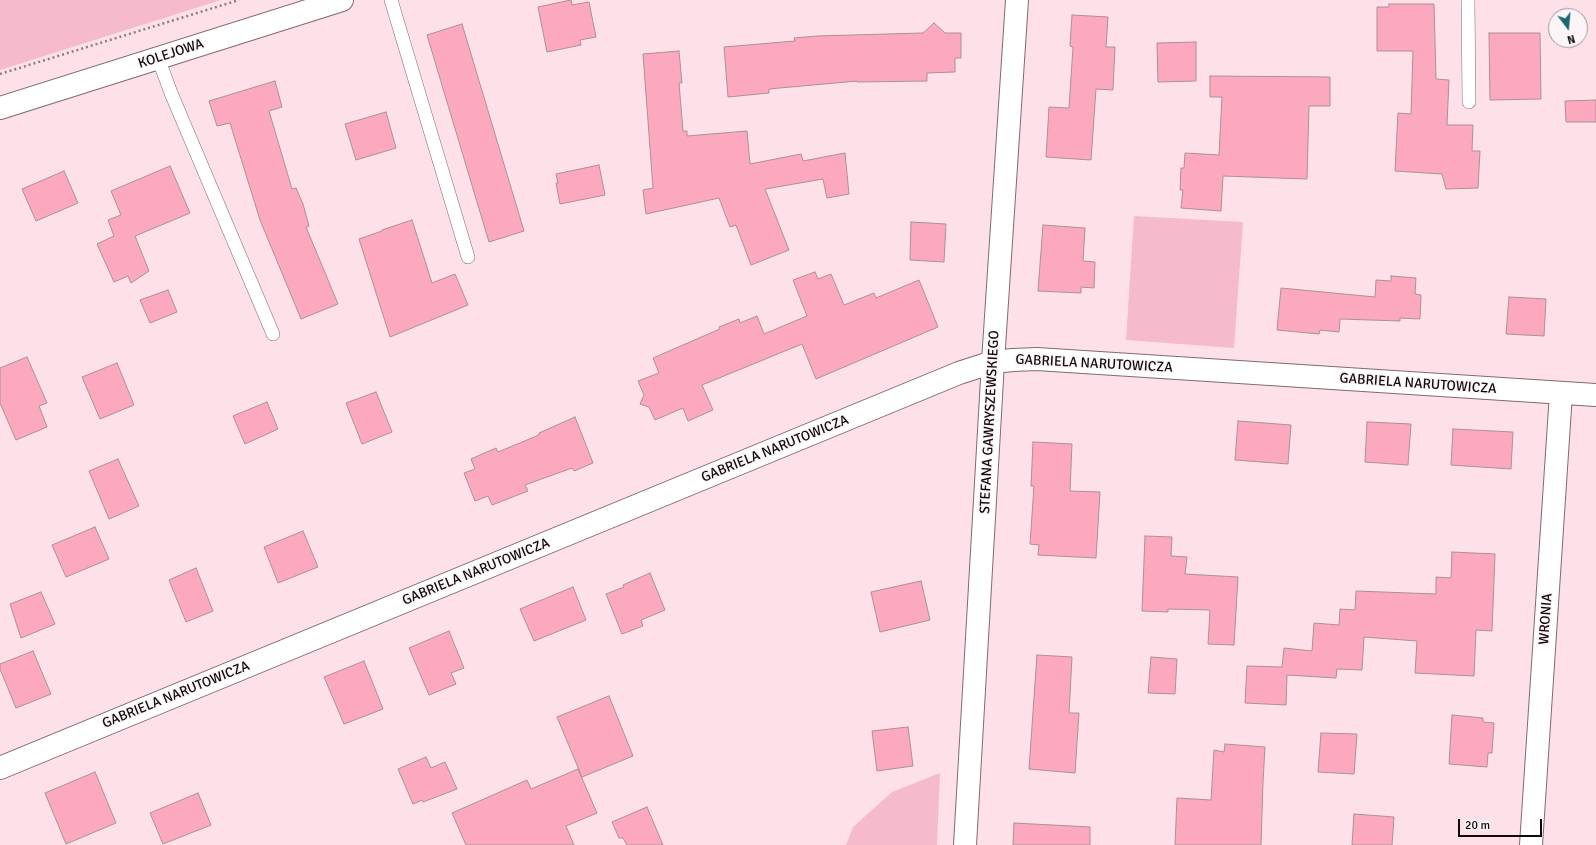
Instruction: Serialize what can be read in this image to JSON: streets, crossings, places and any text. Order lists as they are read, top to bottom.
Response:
{
  "streets": {
    "street": [
      "KOLEJOWA",
      "GABRIELA NARUTOWICZA",
      "STEFANA GAWRYSZEWSKIEGO",
      "WRONIA"
    ]
  },
  "crossings": [
    ["GABRIELA NARUTOWICZA", "STEFANA GAWRYSZEWSKIEGO"],
    ["GABRIELA NARUTOWICZA", "WRONIA"]
  ],
  "scale_bar": "20 m",
  "north": "bottom"
}
